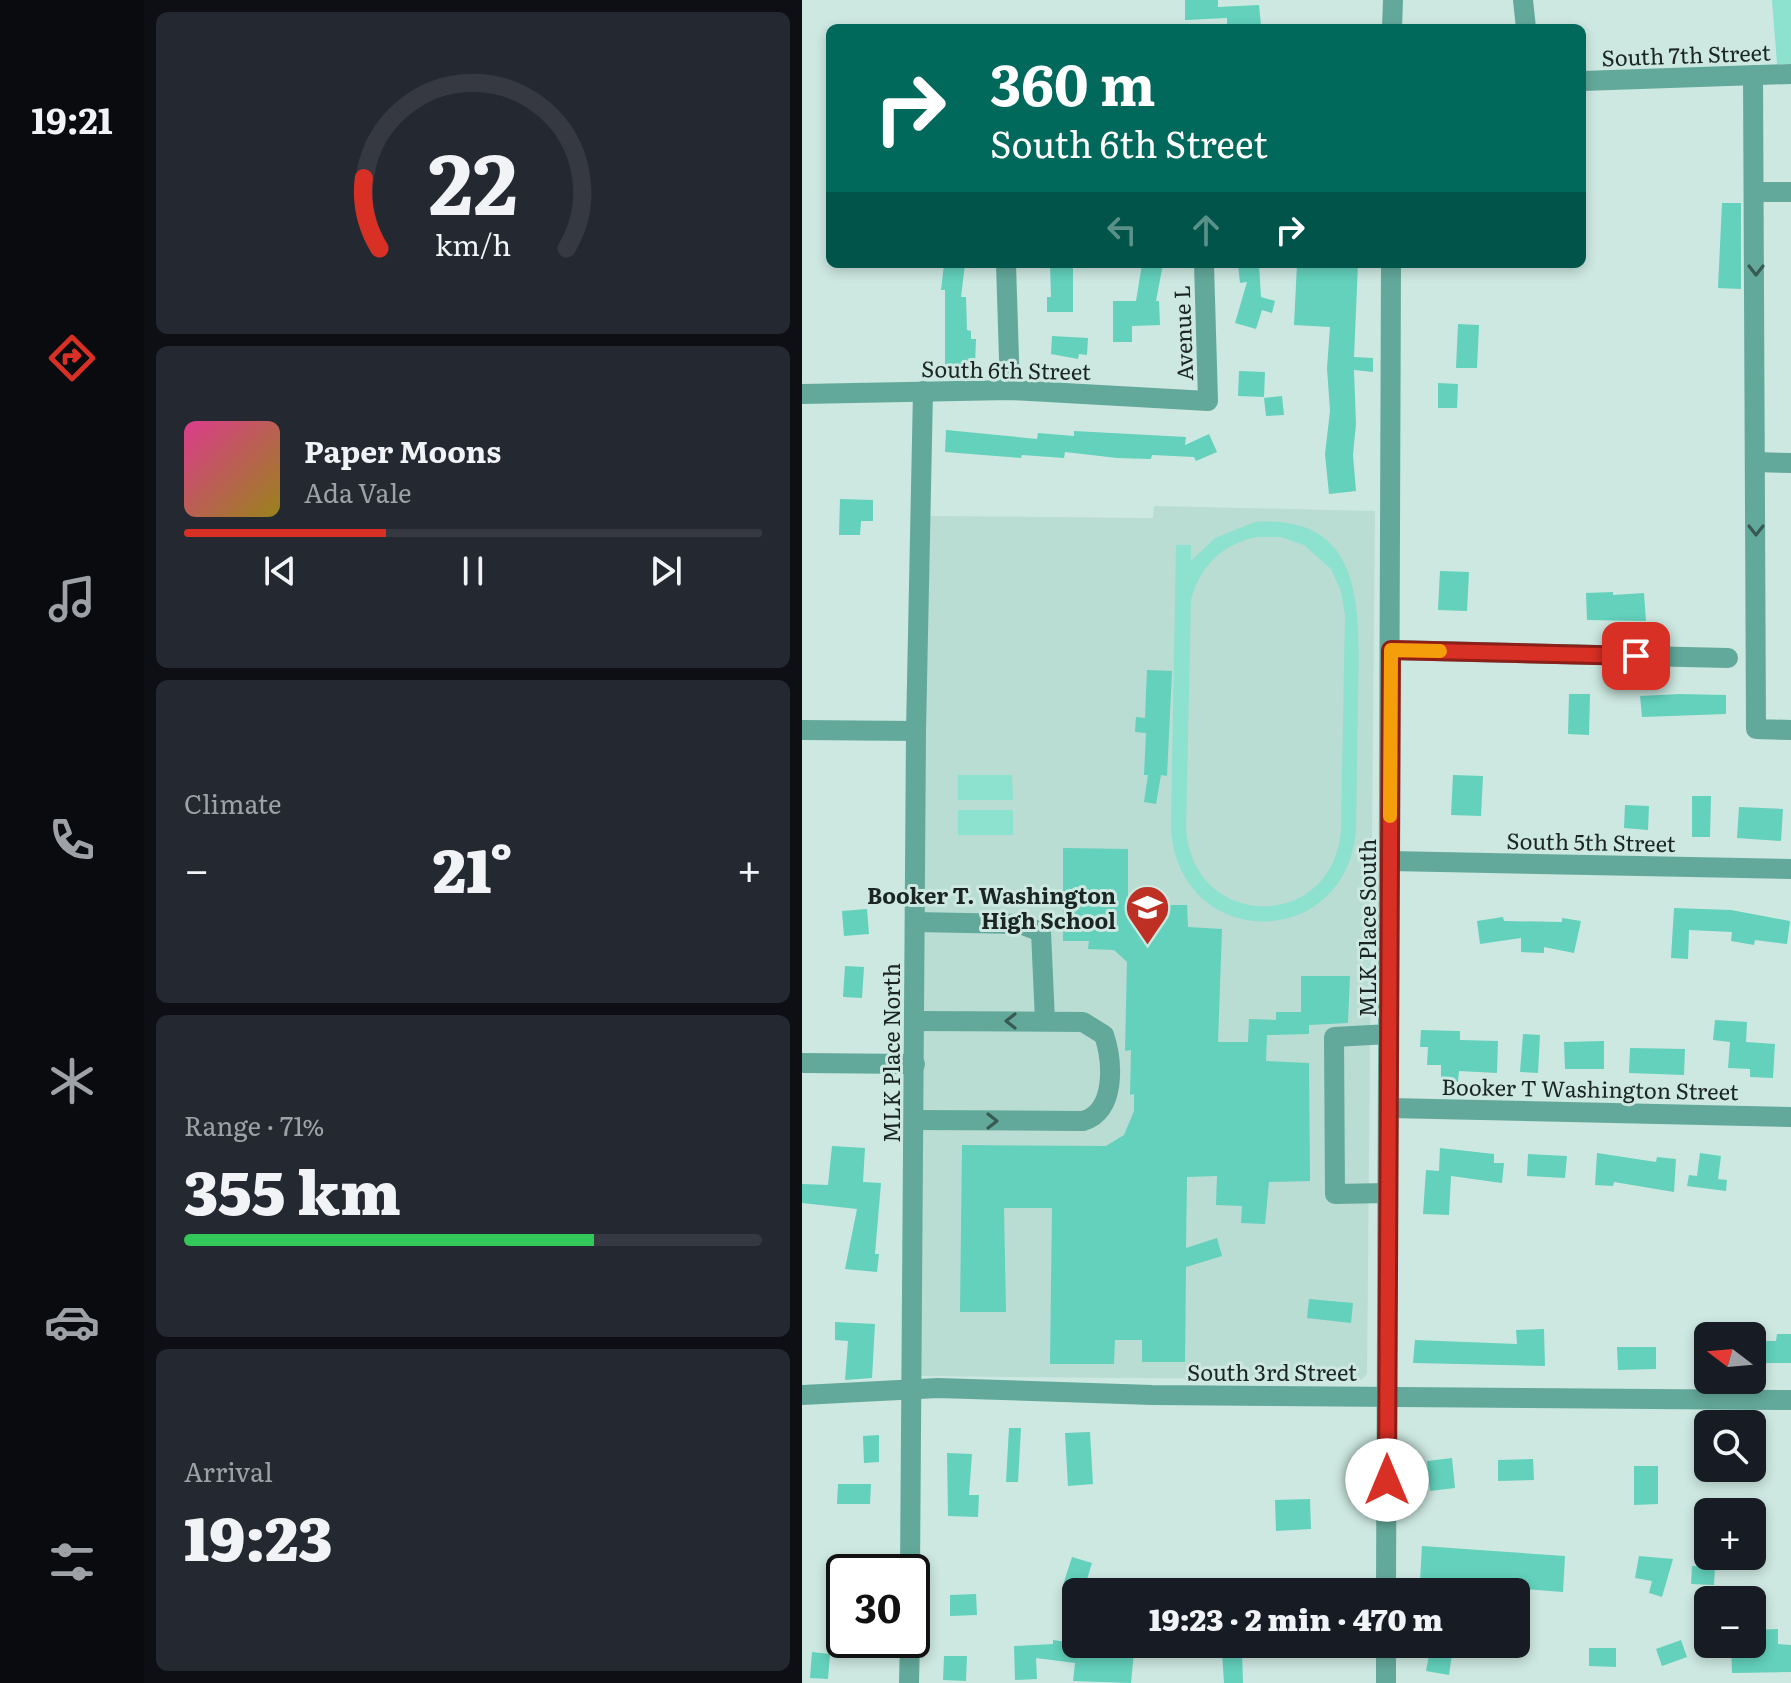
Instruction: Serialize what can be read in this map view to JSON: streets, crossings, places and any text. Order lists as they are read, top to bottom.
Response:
{
  "streets": {
    "street": [
      "South 7th Street",
      "Avenue L",
      "South 6th Street",
      "South 5th Street",
      "MLK Place South",
      "MLK Place North",
      "Booker T Washington Street",
      "South 3rd Street"
    ]
  },
  "crossings": [
    ["Avenue L", "South 6th Street"],
    ["South 6th Street", "MLK Place North"],
    ["South 5th Street", "MLK Place South"],
    ["MLK Place South", "Booker T Washington Street"],
    ["MLK Place South", "South 3rd Street"],
    ["MLK Place North", "South 3rd Street"]
  ],
  "places": {
    "school or university": ["Booker T. Washington High School"]
  },
  "north": "left",
  "page": {
    "tabs": "19:21",
    "turn": ["360 m", "South 6th Street"],
    "song": ["Paper Moons", "Ada Vale"],
    "tile": [
      "Climate",
      ["Range · 71%", "355 km"],
      ["Arrival", "19:23"]
    ],
    "heat": ["−", "21°", "+"],
    "map_buttons": ["+", "−"],
    "limit": "30",
    "trip": "19:23 · 2 min · 470 m",
    "gauge": ["22", "km/h"]
  }
}
